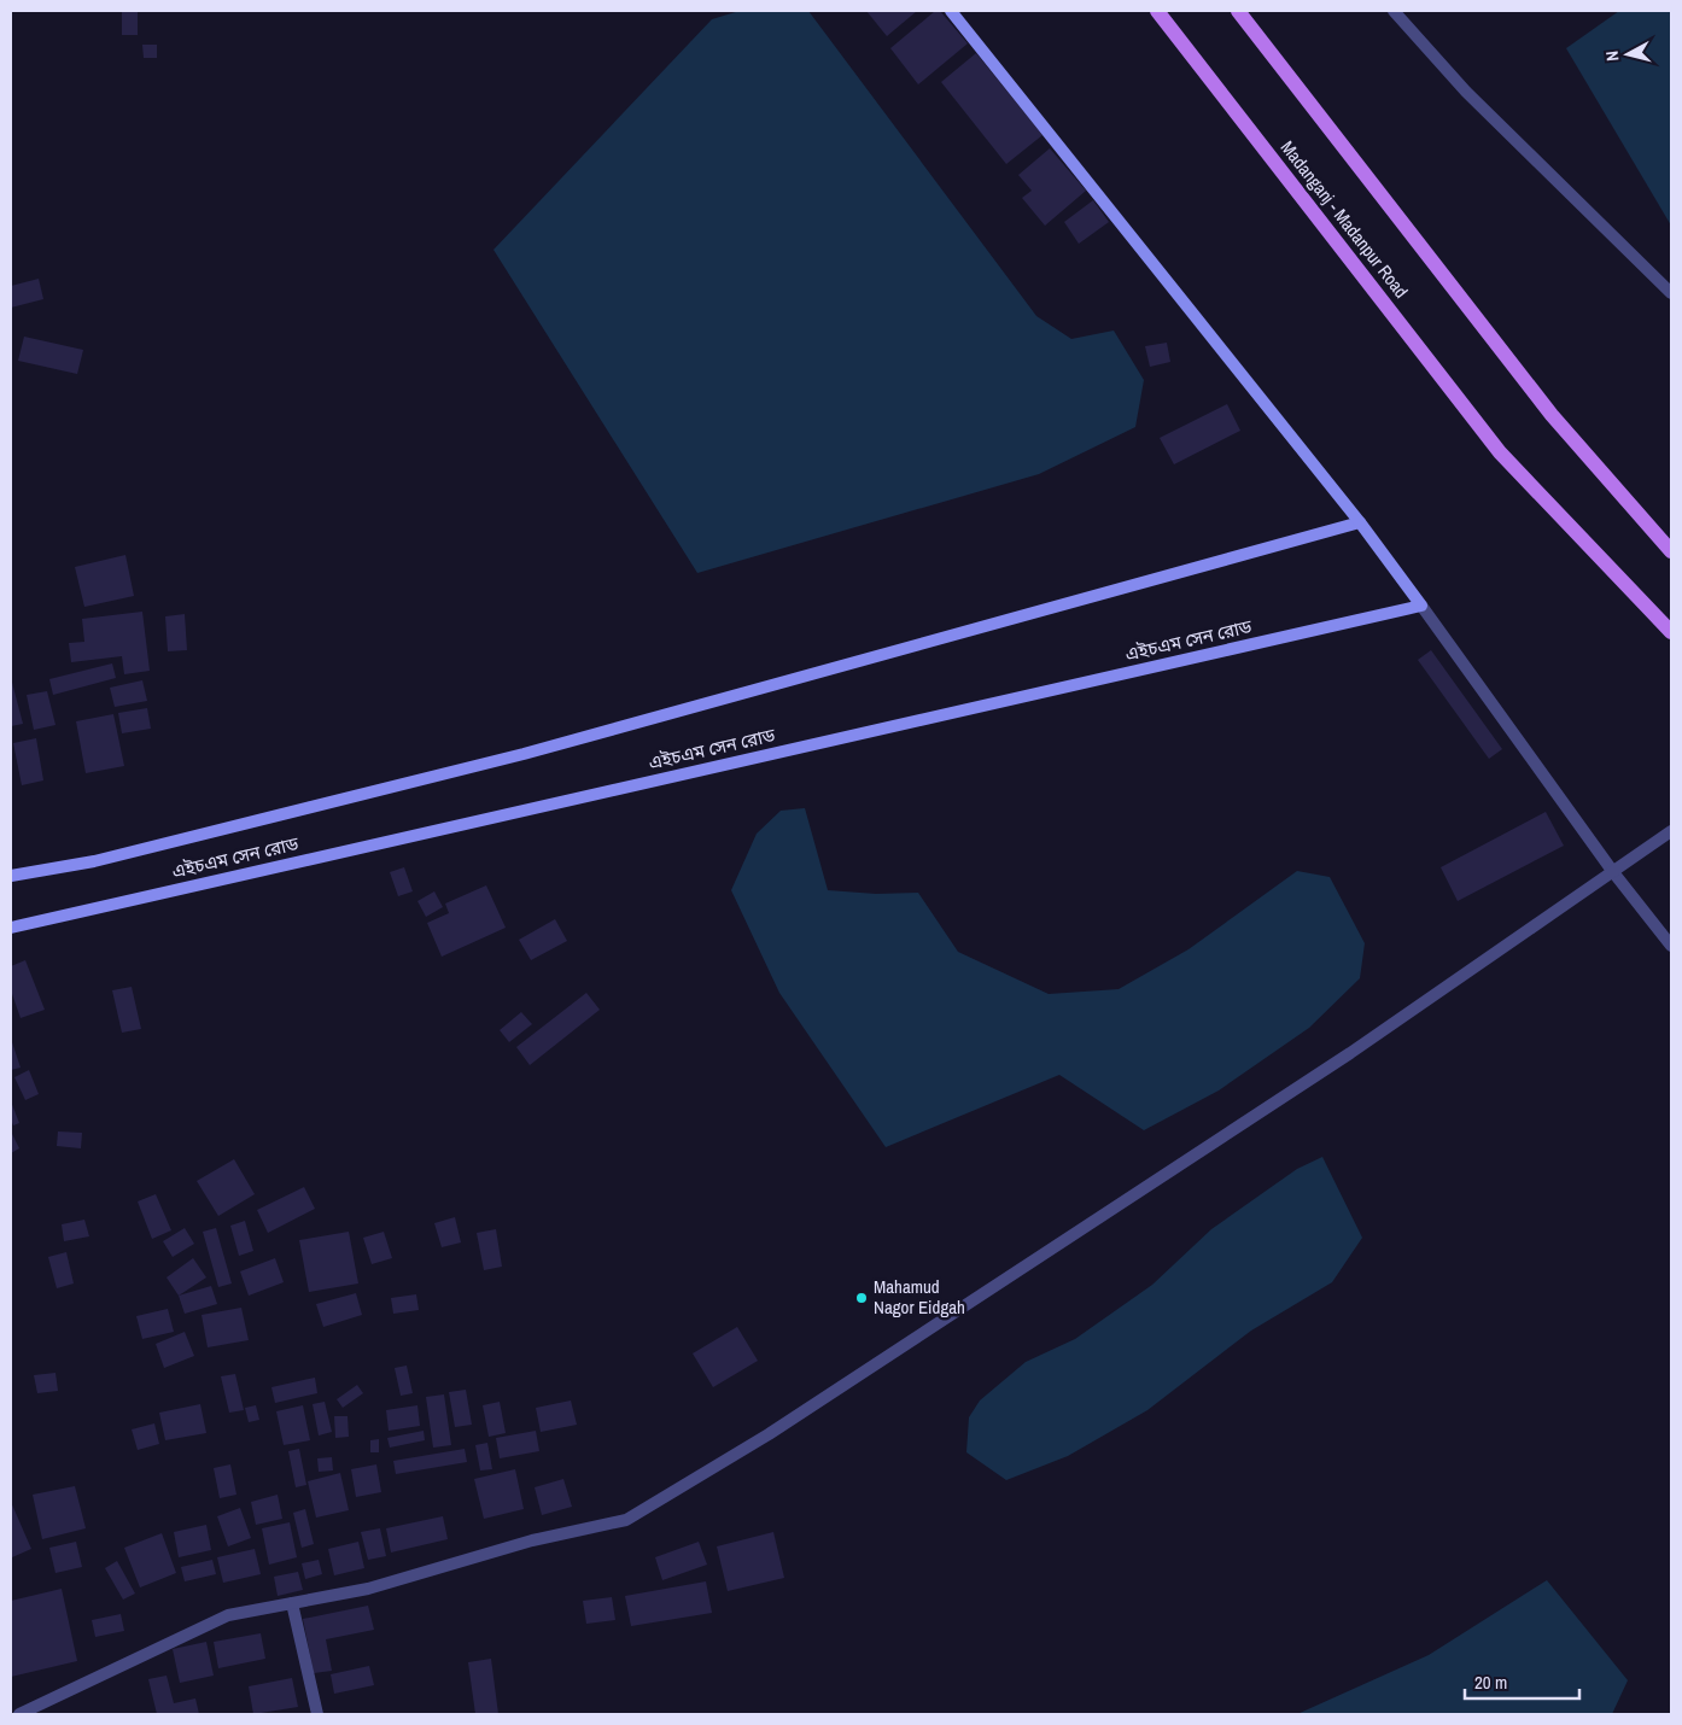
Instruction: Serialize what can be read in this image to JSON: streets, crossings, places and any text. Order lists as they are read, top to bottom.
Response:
{
  "streets": {
    "main road": ["Madanganj - Madanpur Road", "এইচএম সেন রোড"]
  },
  "places": ["Mahamud Nagor Eidgah"],
  "scale_bar": "20 m",
  "north": "left"
}
